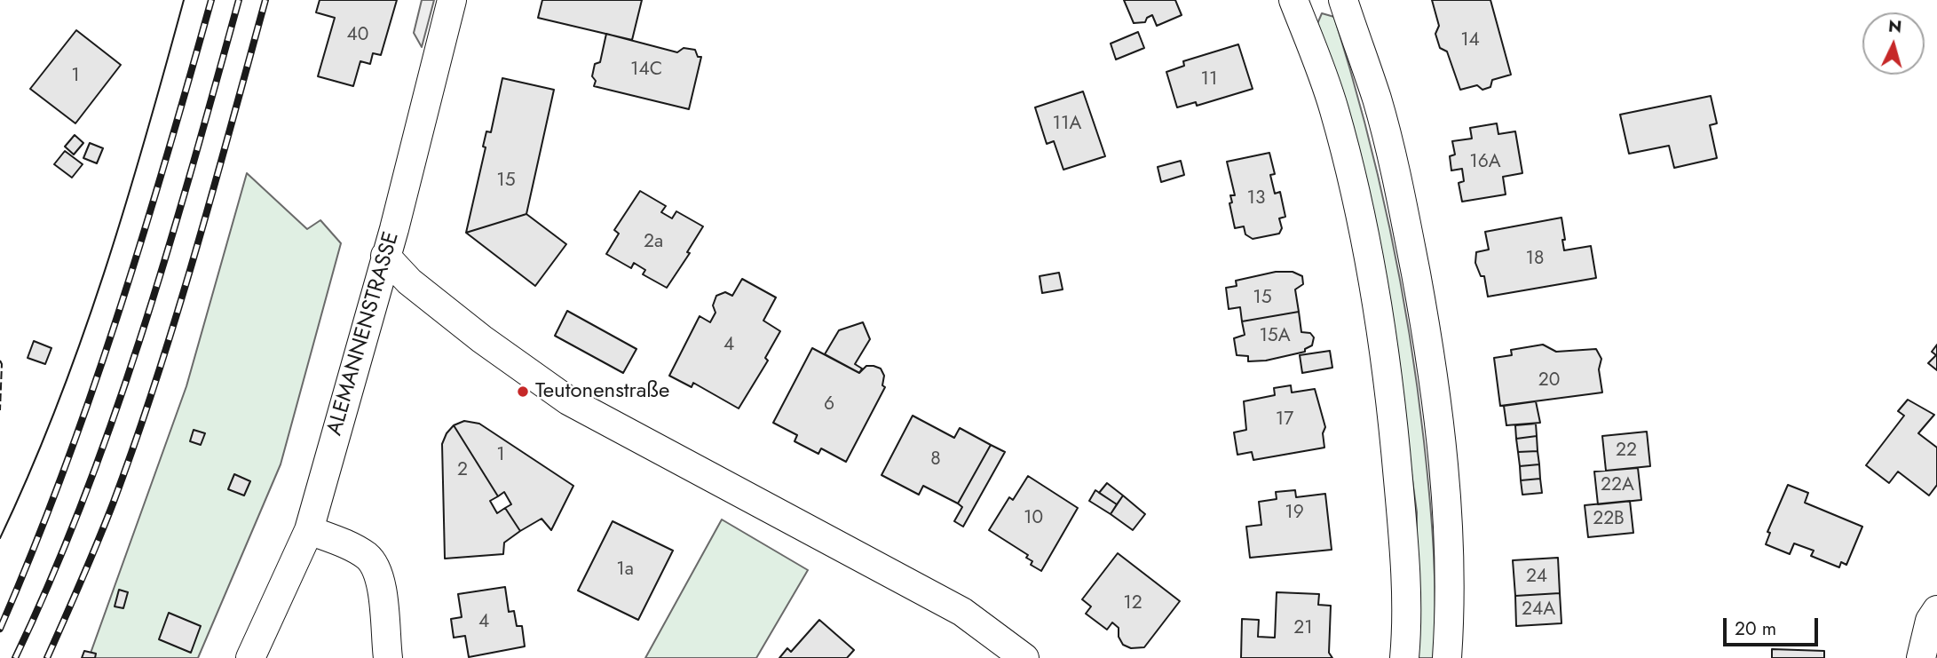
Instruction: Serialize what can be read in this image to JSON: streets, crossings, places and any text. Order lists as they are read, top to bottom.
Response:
{
  "streets": {
    "street": ["ALEMANNENSTRASSE"]
  },
  "places": ["Teutonenstraße"],
  "house_numbers": [
    "40",
    "14",
    "14C",
    "1",
    "11",
    "11A",
    "16A",
    "15",
    "13",
    "2a",
    "18",
    "15",
    "15A",
    "4",
    "20",
    "6",
    "17",
    "22",
    "1",
    "8",
    "2",
    "22A",
    "19",
    "10",
    "22B",
    "1a",
    "24",
    "12",
    "24A",
    "4",
    "21"
  ],
  "scale_bar": "20 m",
  "north": "top"
}
